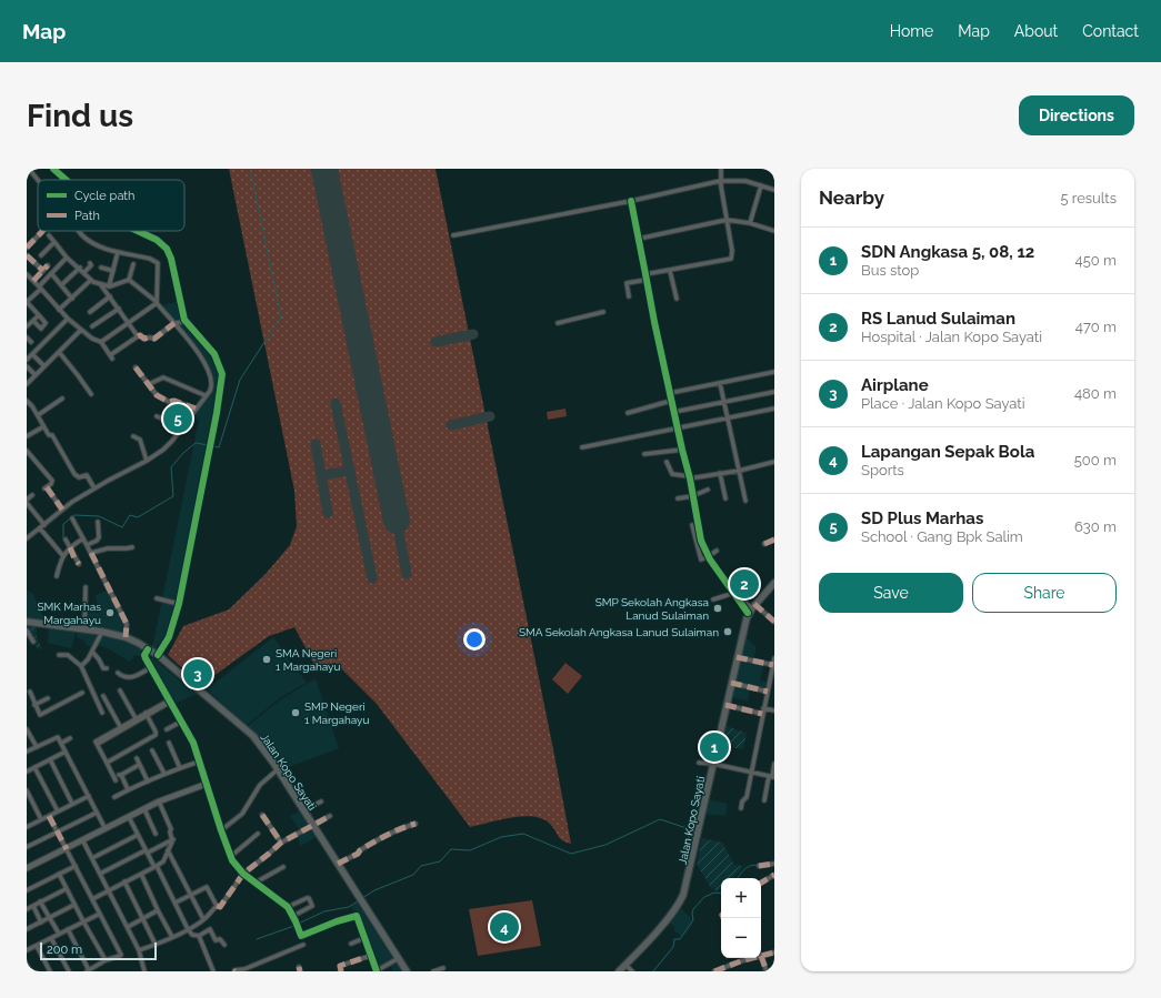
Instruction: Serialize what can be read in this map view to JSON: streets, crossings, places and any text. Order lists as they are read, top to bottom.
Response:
{
  "streets": {
    "main road": ["Jalan Kopo Sayati"]
  },
  "places": [
    "SMP Sekolah Angkasa Lanud Sulaiman",
    "SMK Marhas Margahayu",
    "SMA Sekolah Angkasa Lanud Sulaiman",
    "SMA Negeri 1 Margahayu",
    "SMP Negeri 1 Margahayu"
  ],
  "legend": ["Cycle path", "Path"],
  "scale_bar": "200 m",
  "page": {
    "header": "Map",
    "nav": [
      "Home",
      "Map",
      "About",
      "Contact"
    ],
    "buttons": [
      "Directions",
      ["Save", "Share"]
    ],
    "title": "Find us",
    "heading": ["Nearby", "5 results"],
    "list": [
      {
        "mark": "1",
        "name": "SDN Angkasa 5, 08, 12",
        "note": "Bus stop",
        "value": "450 m"
      },
      {
        "mark": "2",
        "name": "RS Lanud Sulaiman",
        "note": "Hospital · Jalan Kopo Sayati",
        "value": "470 m"
      },
      {
        "mark": "3",
        "name": "Airplane",
        "note": "Place · Jalan Kopo Sayati",
        "value": "480 m"
      },
      {
        "mark": "4",
        "name": "Lapangan Sepak Bola",
        "note": "Sports",
        "value": "500 m"
      },
      {
        "mark": "5",
        "name": "SD Plus Marhas",
        "note": "School · Gang Bpk Salim",
        "value": "630 m"
      }
    ],
    "pins": [
      "5",
      "2",
      "3",
      "1",
      "4"
    ],
    "map_buttons": ["+", "−"],
    "scale": "200 m"
  }
}
